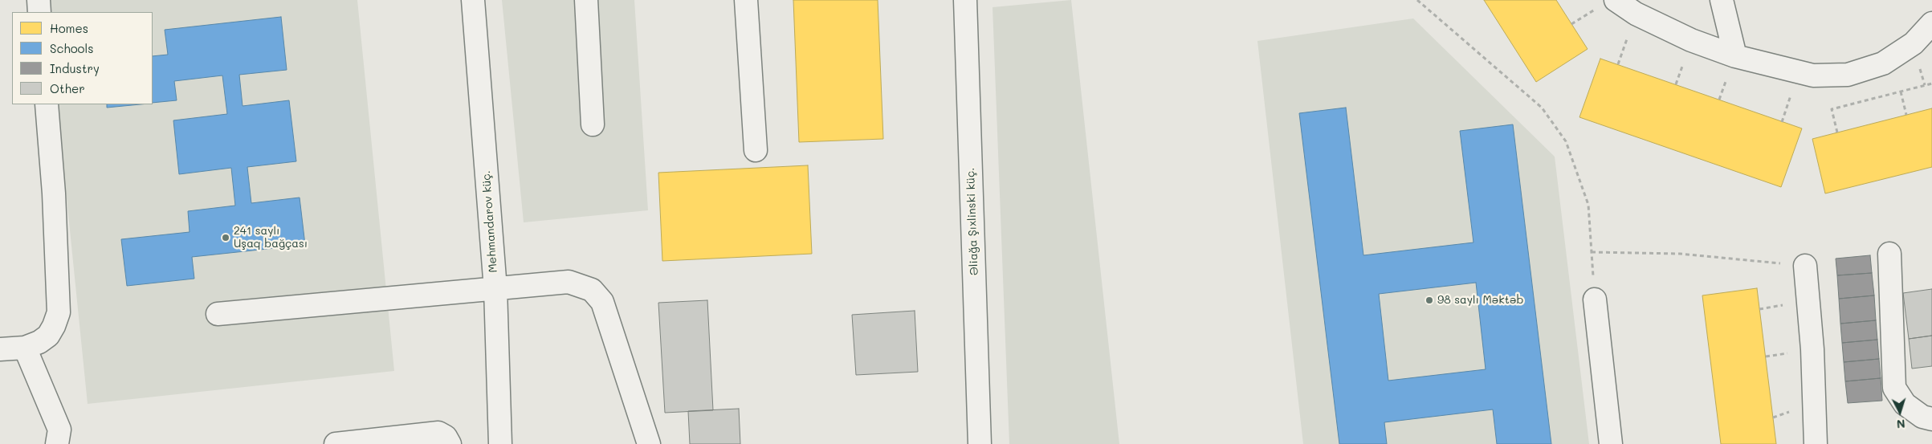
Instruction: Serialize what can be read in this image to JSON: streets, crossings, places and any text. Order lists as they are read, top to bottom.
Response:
{
  "streets": {
    "street": ["Mehmandarov küç.", "Əliağa Şıxlinski küç."]
  },
  "places": ["241 saylı Uşaq bağçası", "98 saylı Məktəb"],
  "legend": [
    "Homes",
    "Schools",
    "Industry",
    "Other"
  ],
  "north": "bottom"
}
